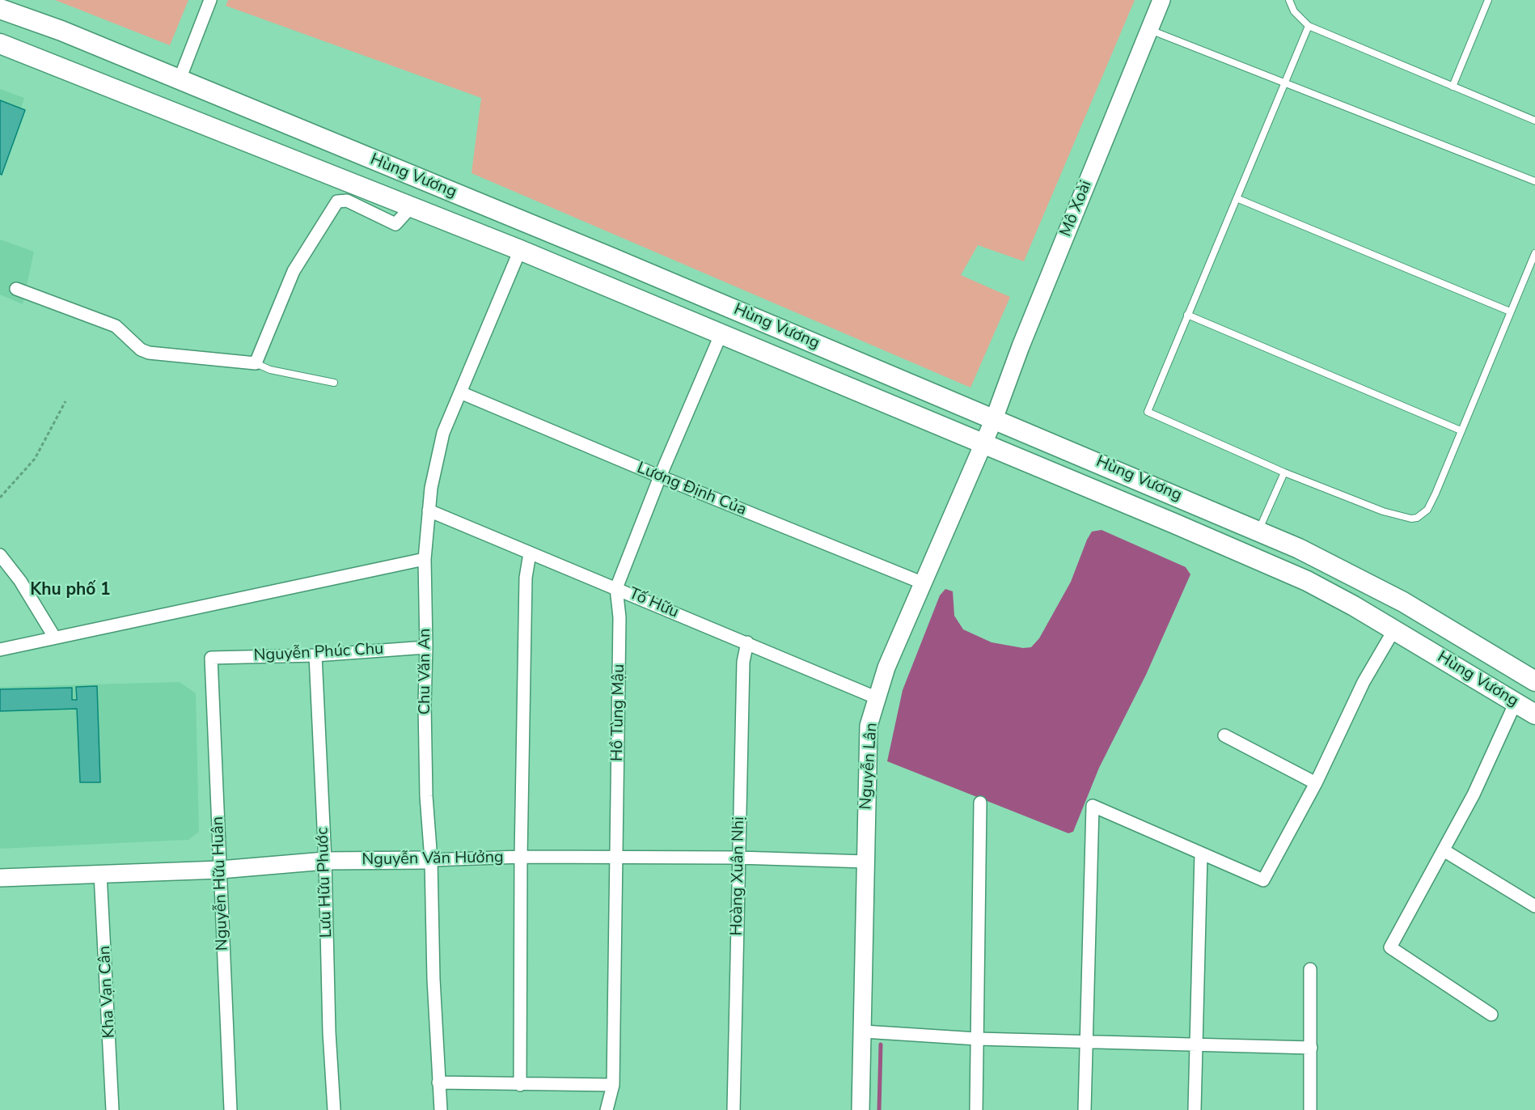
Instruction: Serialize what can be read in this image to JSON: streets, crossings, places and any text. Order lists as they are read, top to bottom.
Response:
{
  "streets": {
    "main road": ["Hùng Vương"],
    "street": [
      "Mô Xoài",
      "Lương Định Của",
      "Tố Hữu",
      "Nguyễn Phúc Chu",
      "Chu Văn An",
      "Hồ Tùng Mậu",
      "Nguyễn Lân",
      "Nguyễn Văn Hưởng",
      "Hoàng Xuân Nhị",
      "Lưu Hữu Phước",
      "Nguyễn Hữu Huân",
      "Kha Vạn Cân"
    ]
  },
  "crossings": [
    ["Hùng Vương", "Mô Xoài"],
    ["Hùng Vương", "Chu Văn An"],
    ["Hùng Vương", "Hồ Tùng Mậu"],
    ["Hùng Vương", "Nguyễn Lân"],
    ["Mô Xoài", "Nguyễn Lân"],
    ["Lương Định Của", "Chu Văn An"],
    ["Lương Định Của", "Hồ Tùng Mậu"],
    ["Lương Định Của", "Nguyễn Lân"],
    ["Tố Hữu", "Chu Văn An"],
    ["Tố Hữu", "Hồ Tùng Mậu"],
    ["Tố Hữu", "Nguyễn Lân"],
    ["Tố Hữu", "Hoàng Xuân Nhị"],
    ["Nguyễn Phúc Chu", "Chu Văn An"],
    ["Nguyễn Phúc Chu", "Lưu Hữu Phước"],
    ["Nguyễn Phúc Chu", "Nguyễn Hữu Huân"],
    ["Chu Văn An", "Nguyễn Văn Hưởng"],
    ["Hồ Tùng Mậu", "Nguyễn Văn Hưởng"],
    ["Nguyễn Lân", "Nguyễn Văn Hưởng"],
    ["Nguyễn Văn Hưởng", "Hoàng Xuân Nhị"],
    ["Nguyễn Văn Hưởng", "Lưu Hữu Phước"],
    ["Nguyễn Văn Hưởng", "Nguyễn Hữu Huân"],
    ["Nguyễn Văn Hưởng", "Kha Vạn Cân"]
  ],
  "districts": ["Khu phố 1"]
}
